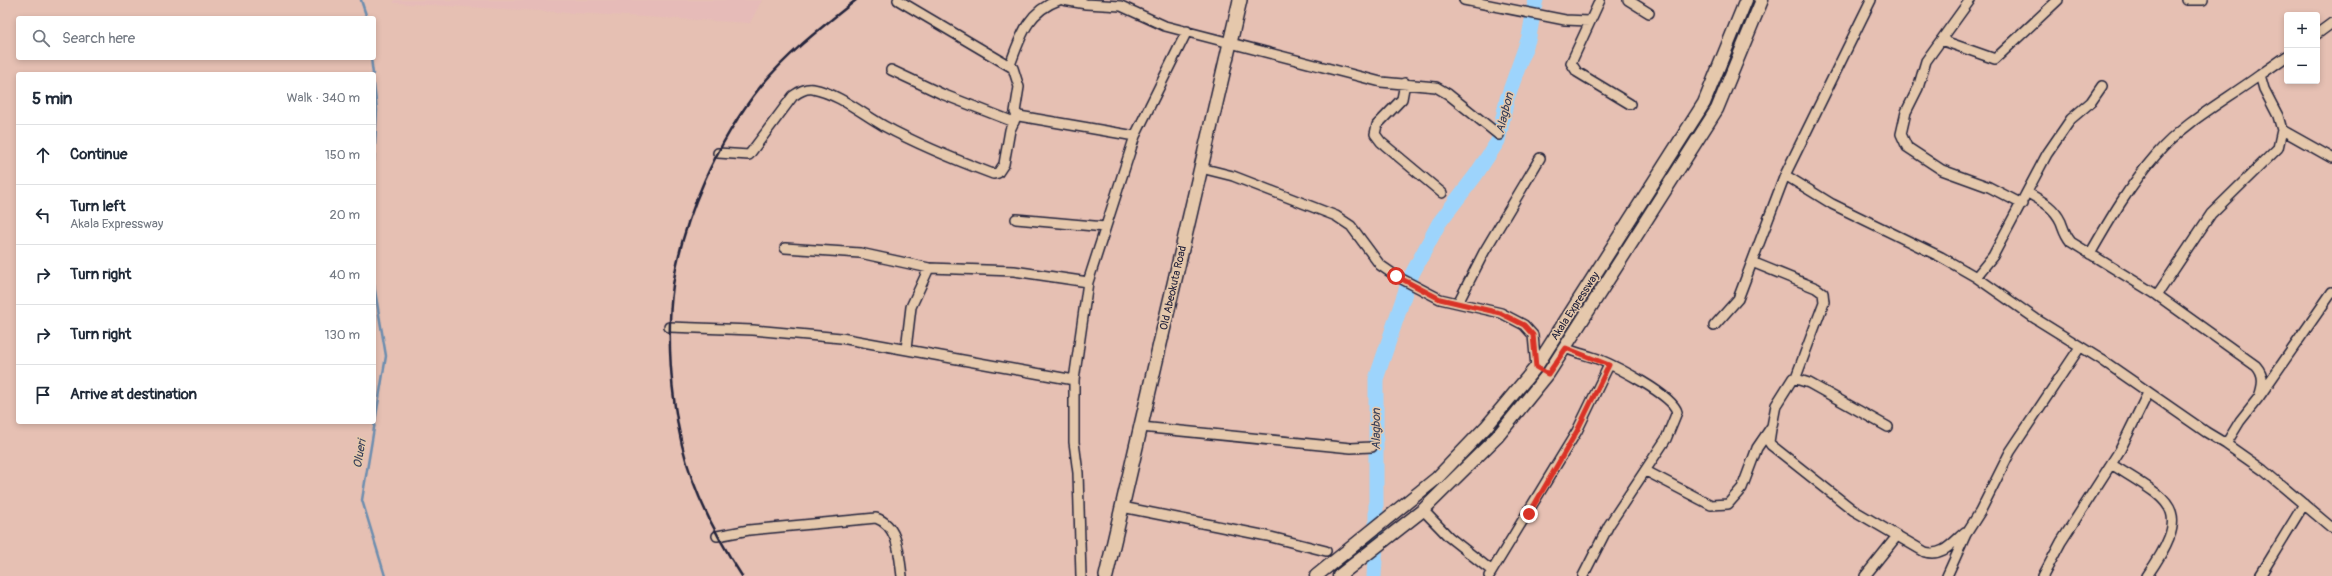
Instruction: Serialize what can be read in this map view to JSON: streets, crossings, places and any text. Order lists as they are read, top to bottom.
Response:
{
  "streets": {
    "highway": ["Old Abeokuta Road"],
    "main road": ["Akala Expressway"]
  },
  "water": ["Alagbon", "Olueri"],
  "page": {
    "map_buttons": ["+", "−"],
    "search": "Search here",
    "heading": ["5 min", "Walk · 340 m"],
    "list": [
      ["Continue", "150 m"],
      ["Turn left", "Akala Expressway", "20 m"],
      ["Turn right", "40 m"],
      ["Turn right", "130 m"],
      "Arrive at destination"
    ]
  }
}
